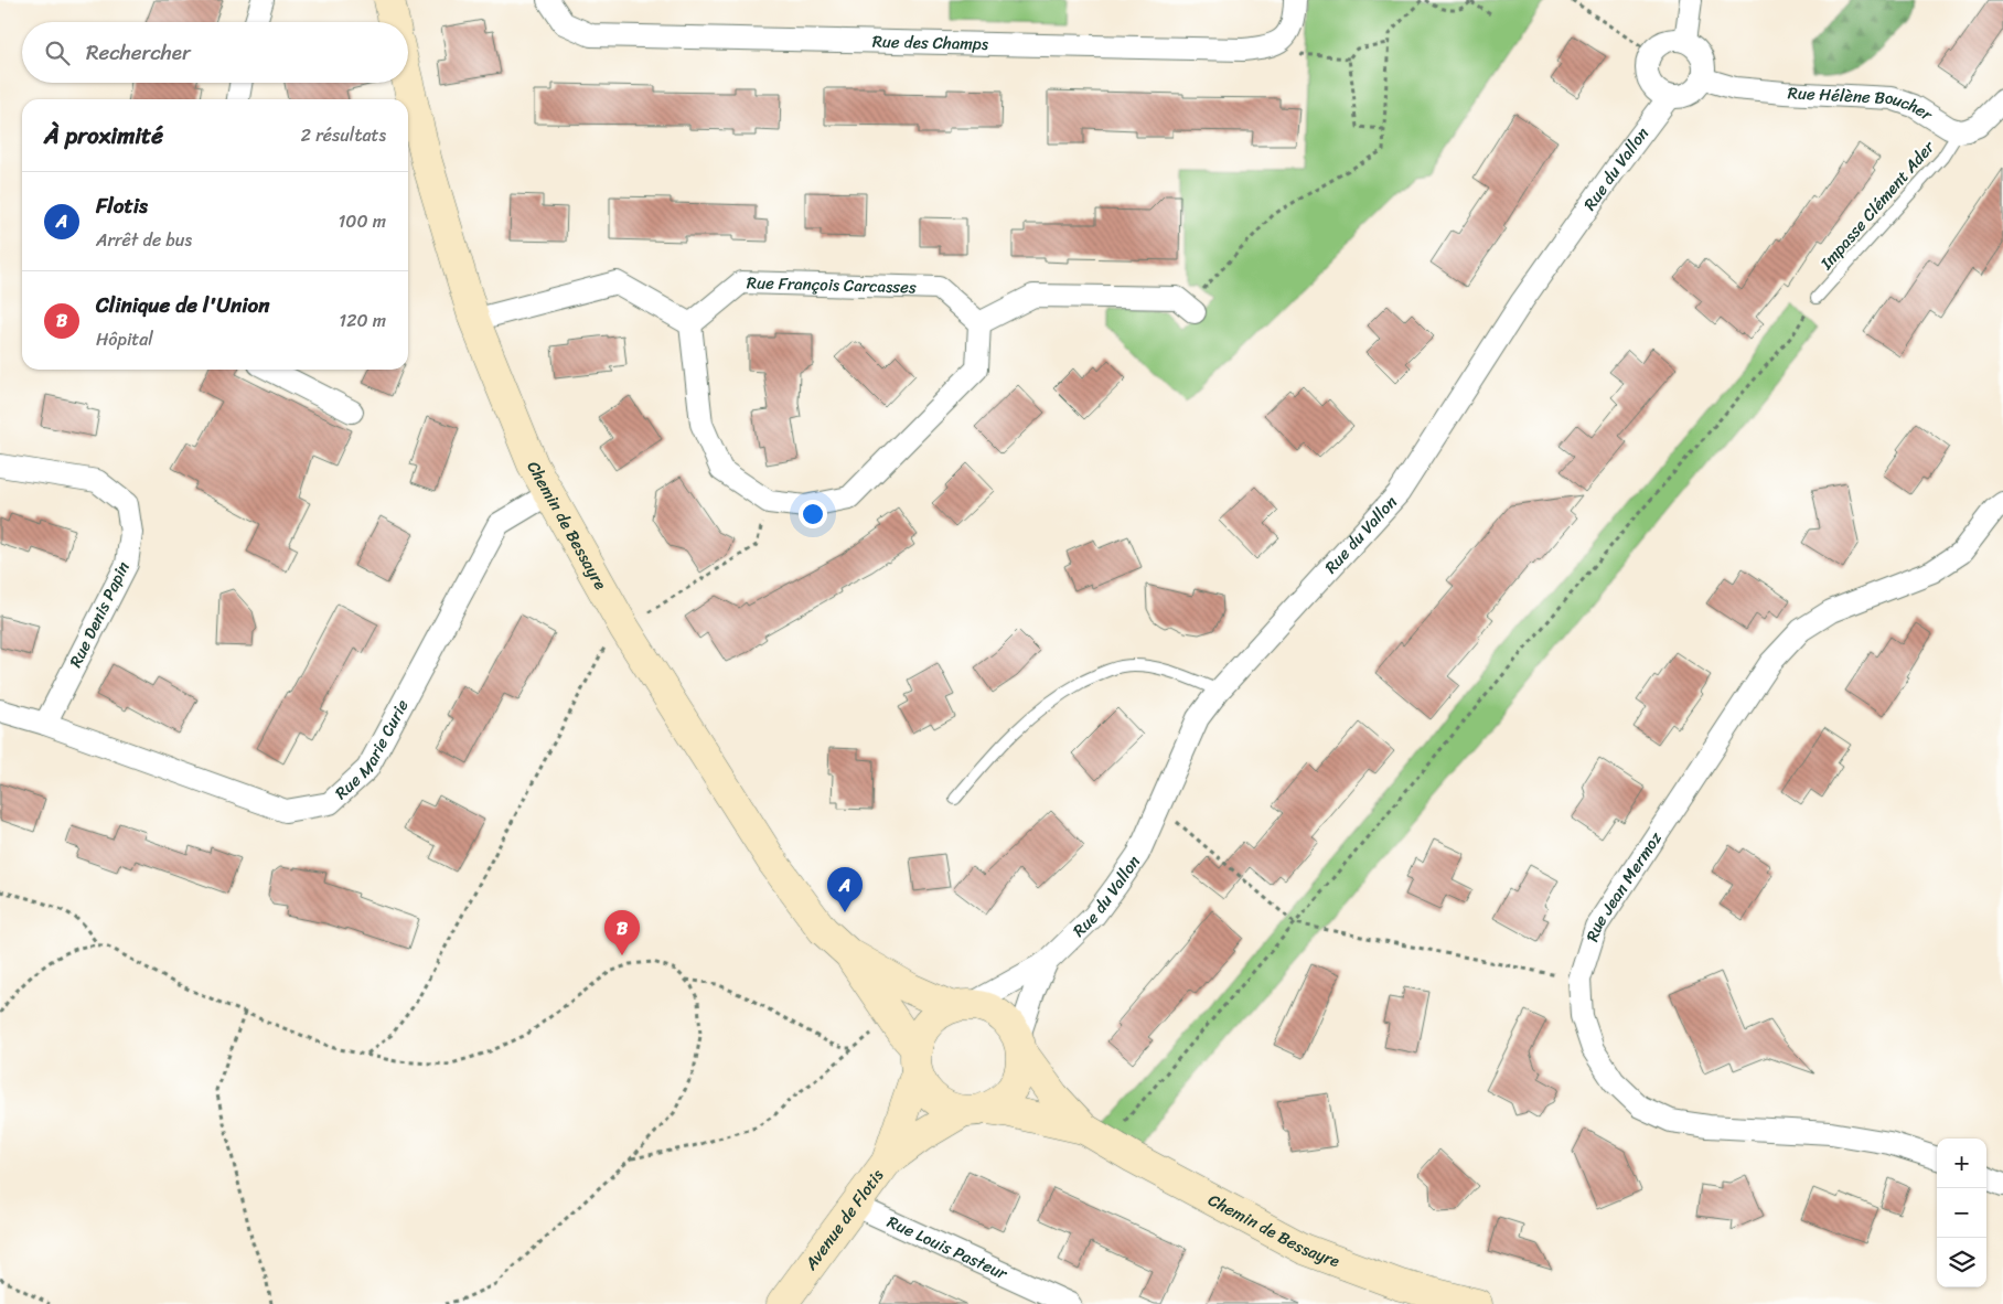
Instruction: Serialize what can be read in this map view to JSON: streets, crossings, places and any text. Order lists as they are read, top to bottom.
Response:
{
  "streets": {
    "street": [
      "Rue des Champs",
      "Rue Hélène Boucher",
      "Rue du Vallon",
      "Rue François Carcasses",
      "Chemin de Bessayre",
      "Rue Denis Papin",
      "Rue Marie Curie",
      "Rue Jean Mermoz",
      "Avenue de Flotis",
      "Rue Louis Pasteur"
    ],
    "lane": ["Impasse Clément Ader"]
  },
  "crossings": [
    ["Rue Hélène Boucher", "Rue du Vallon"],
    ["Rue Hélène Boucher", "Impasse Clément Ader"],
    ["Rue du Vallon", "Chemin de Bessayre"],
    ["Rue du Vallon", "Avenue de Flotis"],
    ["Chemin de Bessayre", "Rue Marie Curie"],
    ["Chemin de Bessayre", "Avenue de Flotis"],
    ["Rue Denis Papin", "Rue Marie Curie"],
    ["Avenue de Flotis", "Rue Louis Pasteur"]
  ],
  "page": {
    "search": "Rechercher",
    "heading": ["À proximité", "2 résultats"],
    "list": [
      {
        "mark": "A",
        "name": "Flotis",
        "note": "Arrêt de bus",
        "value": "100 m"
      },
      {
        "mark": "B",
        "name": "Clinique de l'Union",
        "note": "Hôpital",
        "value": "120 m"
      }
    ],
    "pins": ["A", "B"],
    "map_buttons": ["+", "−"]
  }
}
